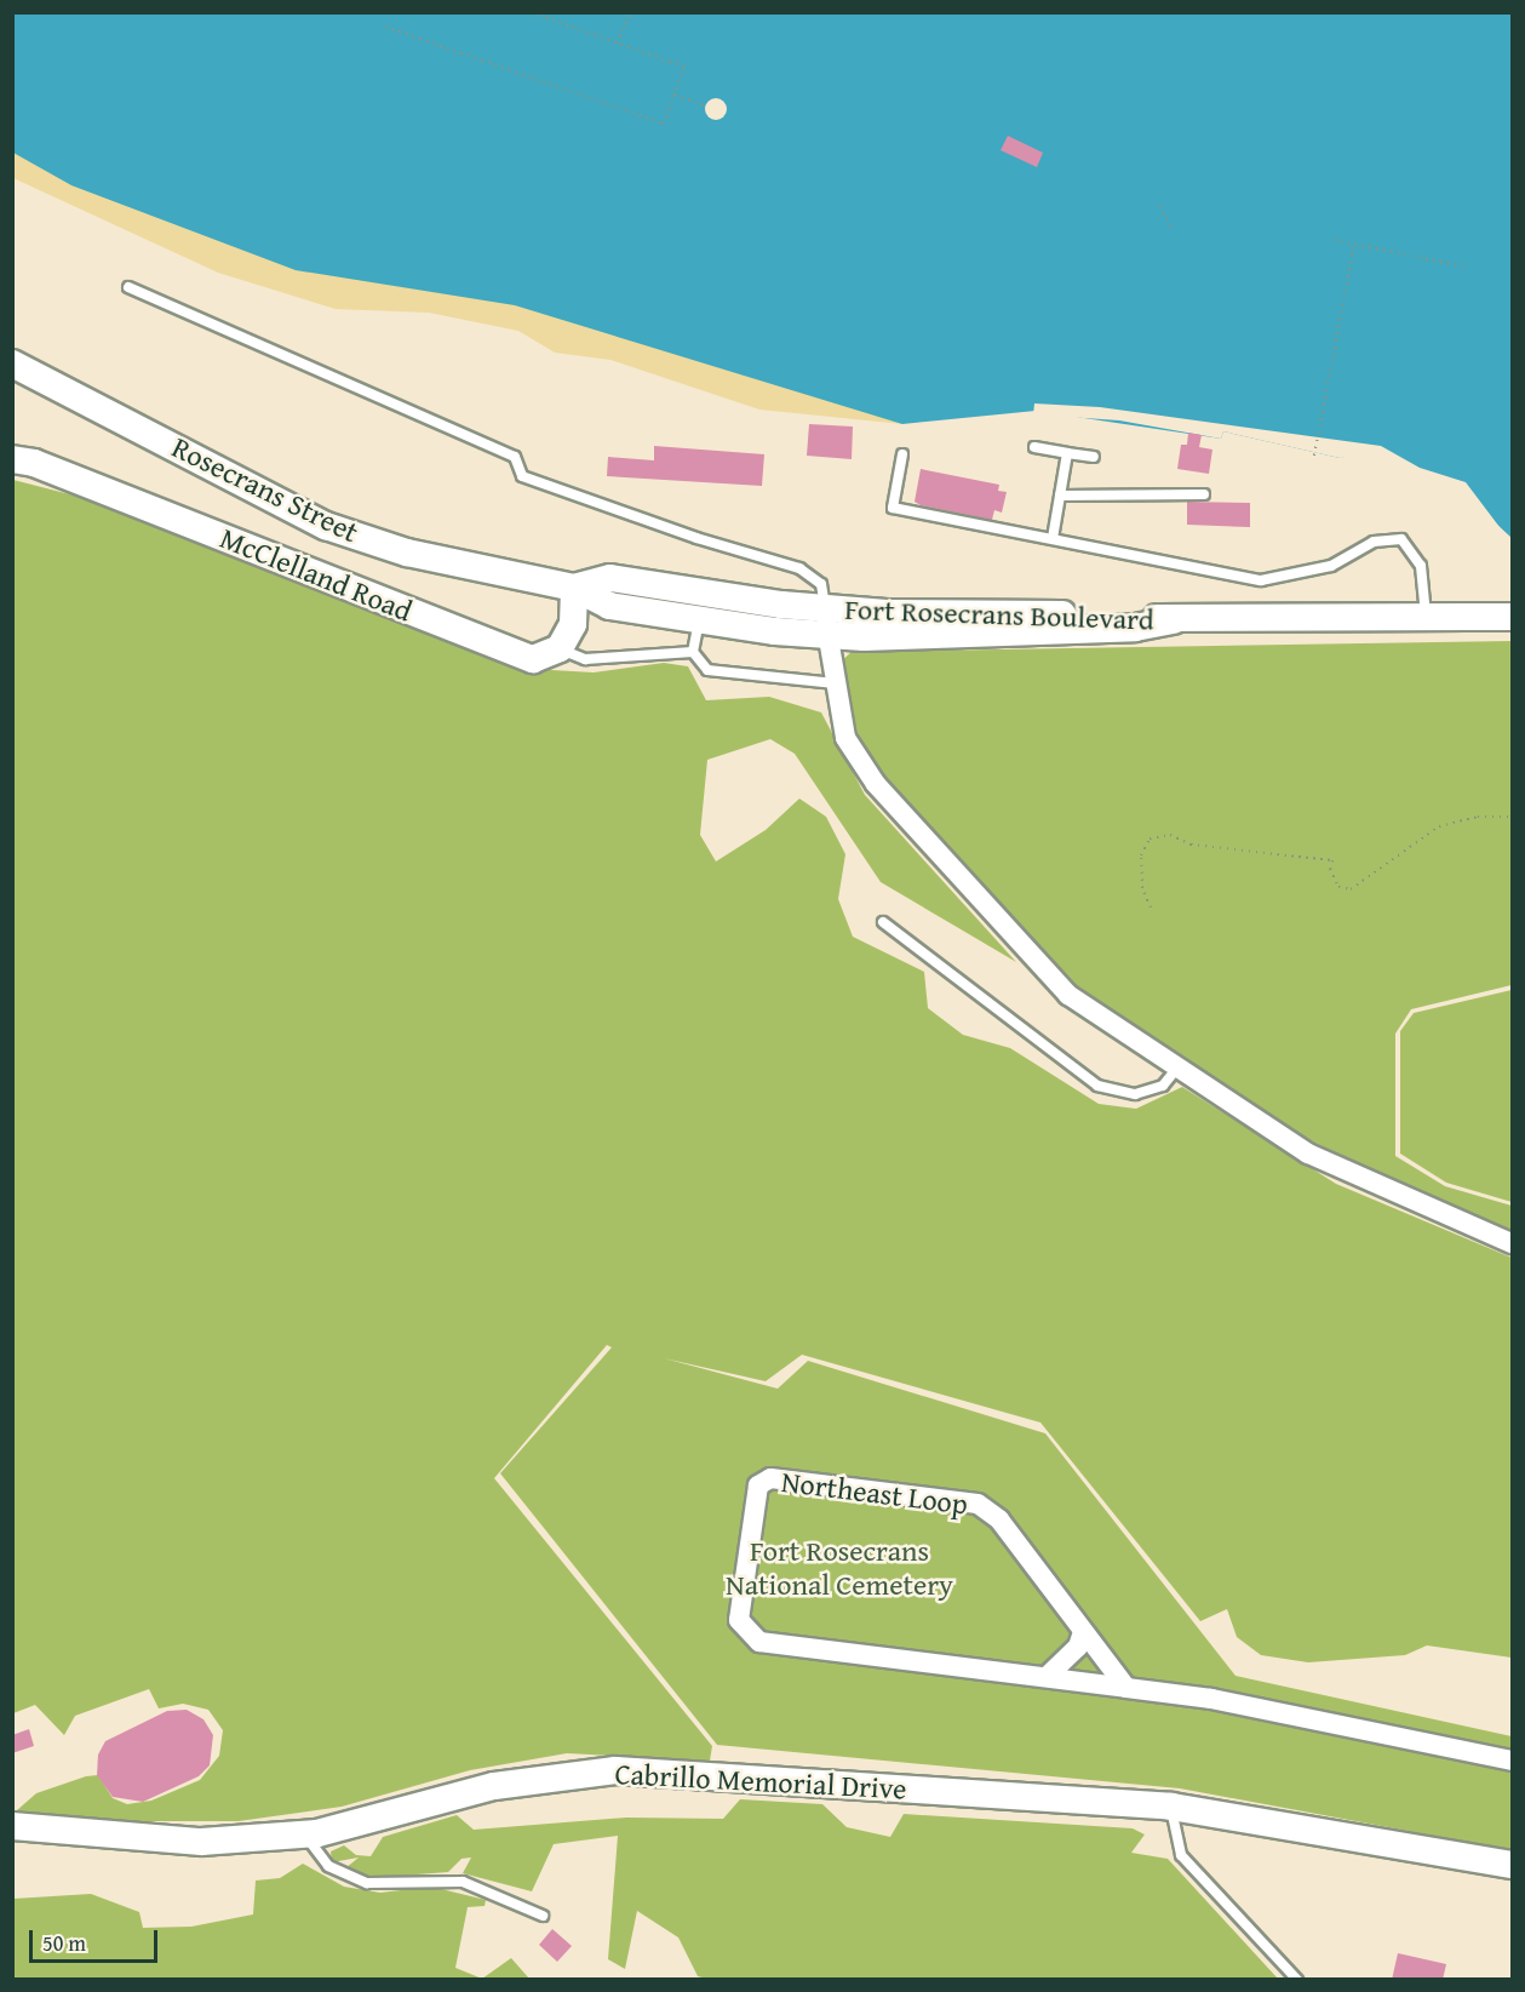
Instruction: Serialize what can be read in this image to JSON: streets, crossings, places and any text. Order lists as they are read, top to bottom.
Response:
{
  "streets": {
    "street": [
      "Rosecrans Street",
      "McClelland Road",
      "Fort Rosecrans Boulevard",
      "Northeast Loop",
      "Cabrillo Memorial Drive"
    ]
  },
  "crossings": [
    ["Rosecrans Street", "Fort Rosecrans Boulevard"]
  ],
  "parks": ["Fort Rosecrans National Cemetery"],
  "scale_bar": "50 m"
}
